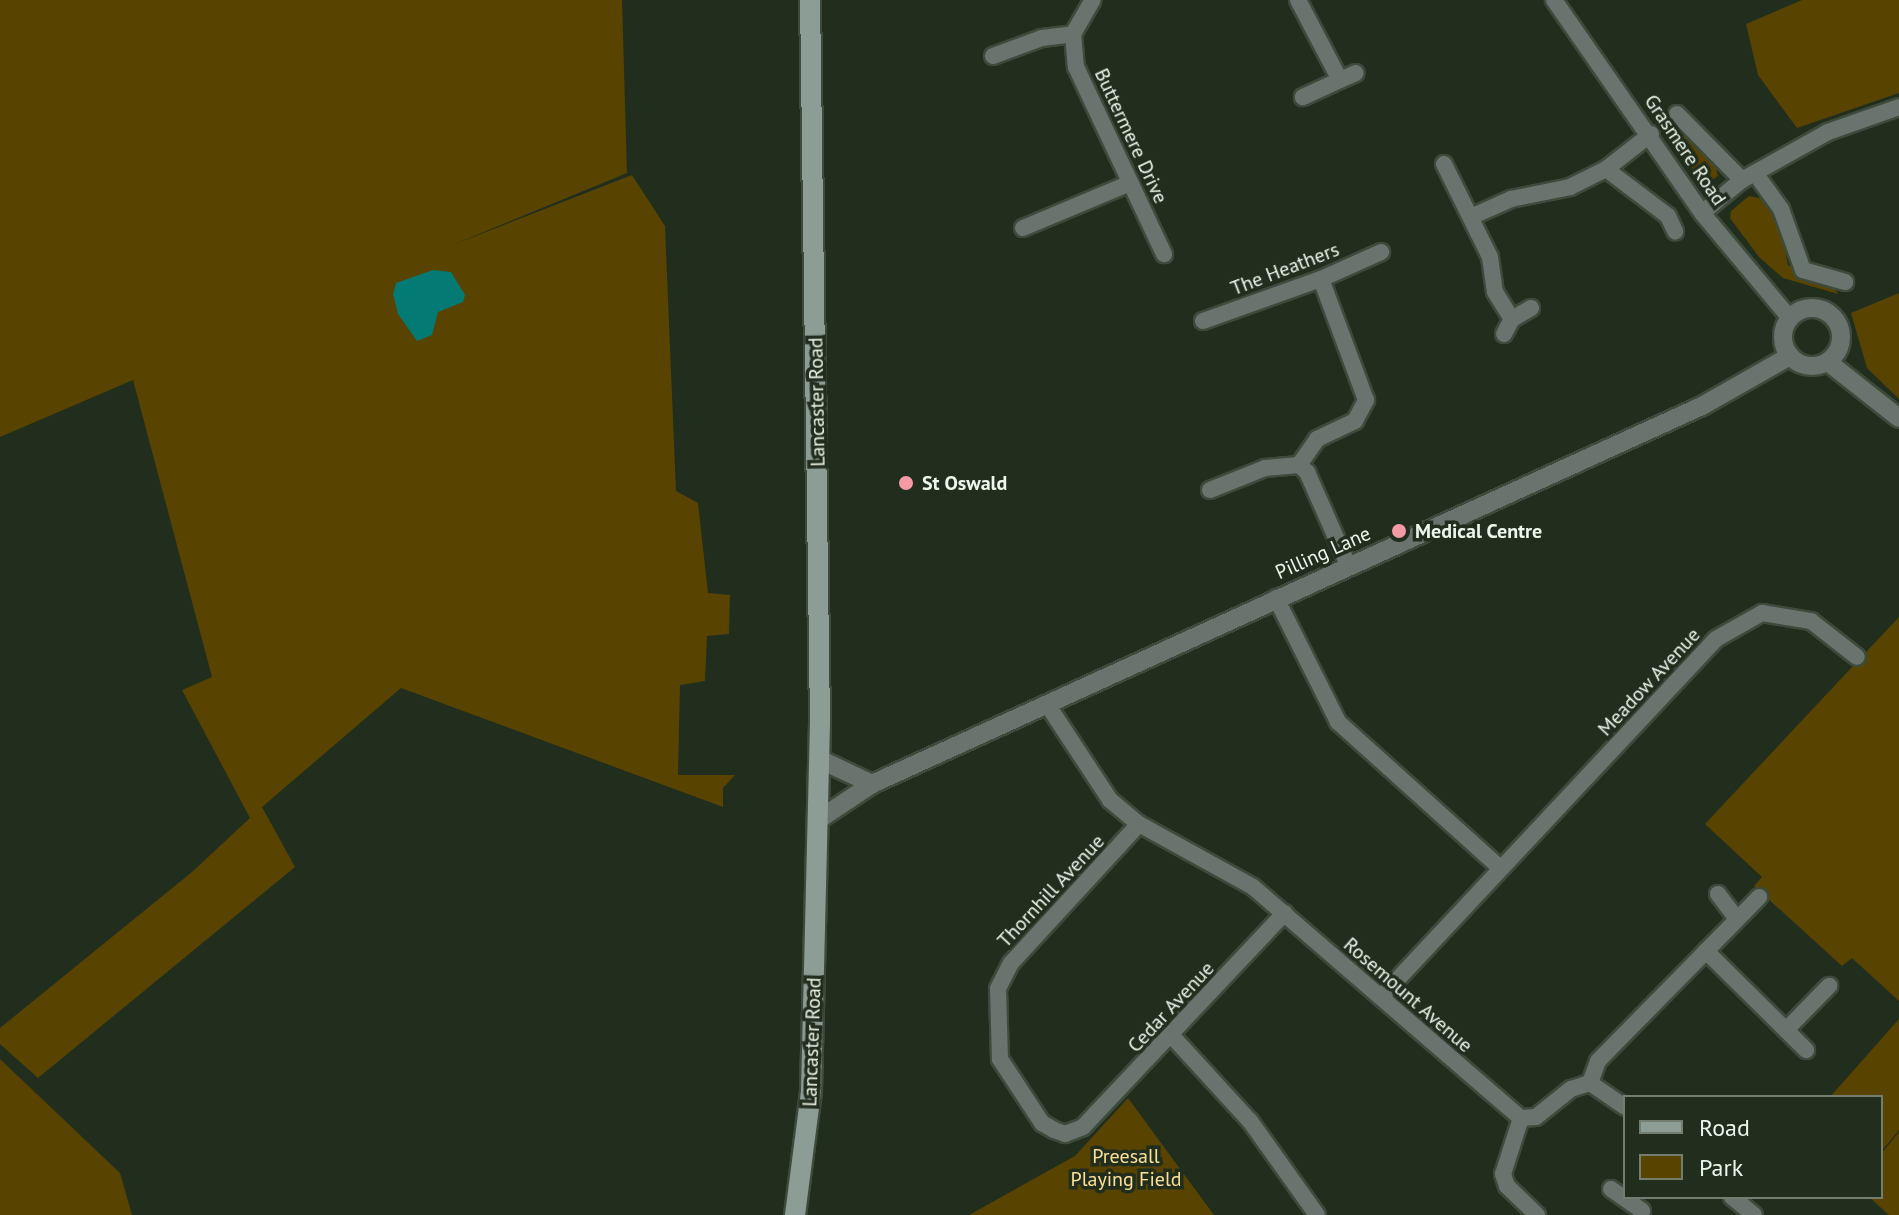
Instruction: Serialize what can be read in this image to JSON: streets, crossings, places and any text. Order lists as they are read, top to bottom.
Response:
{
  "streets": {
    "main road": ["Lancaster Road"],
    "street": [
      "Buttermere Drive",
      "Grasmere Road",
      "The Heathers",
      "Pilling Lane",
      "Meadow Avenue",
      "Thornhill Avenue",
      "Rosemount Avenue",
      "Cedar Avenue"
    ]
  },
  "crossings": [
    ["Grasmere Road", "Pilling Lane"],
    ["Lancaster Road", "Pilling Lane"],
    ["Pilling Lane", "Rosemount Avenue"],
    ["Meadow Avenue", "Rosemount Avenue"],
    ["Thornhill Avenue", "Rosemount Avenue"],
    ["Thornhill Avenue", "Cedar Avenue"],
    ["Rosemount Avenue", "Cedar Avenue"]
  ],
  "parks": ["Preesall Playing Field"],
  "places": ["St Oswald", "Medical Centre"],
  "legend": ["Road", "Park"]
}
